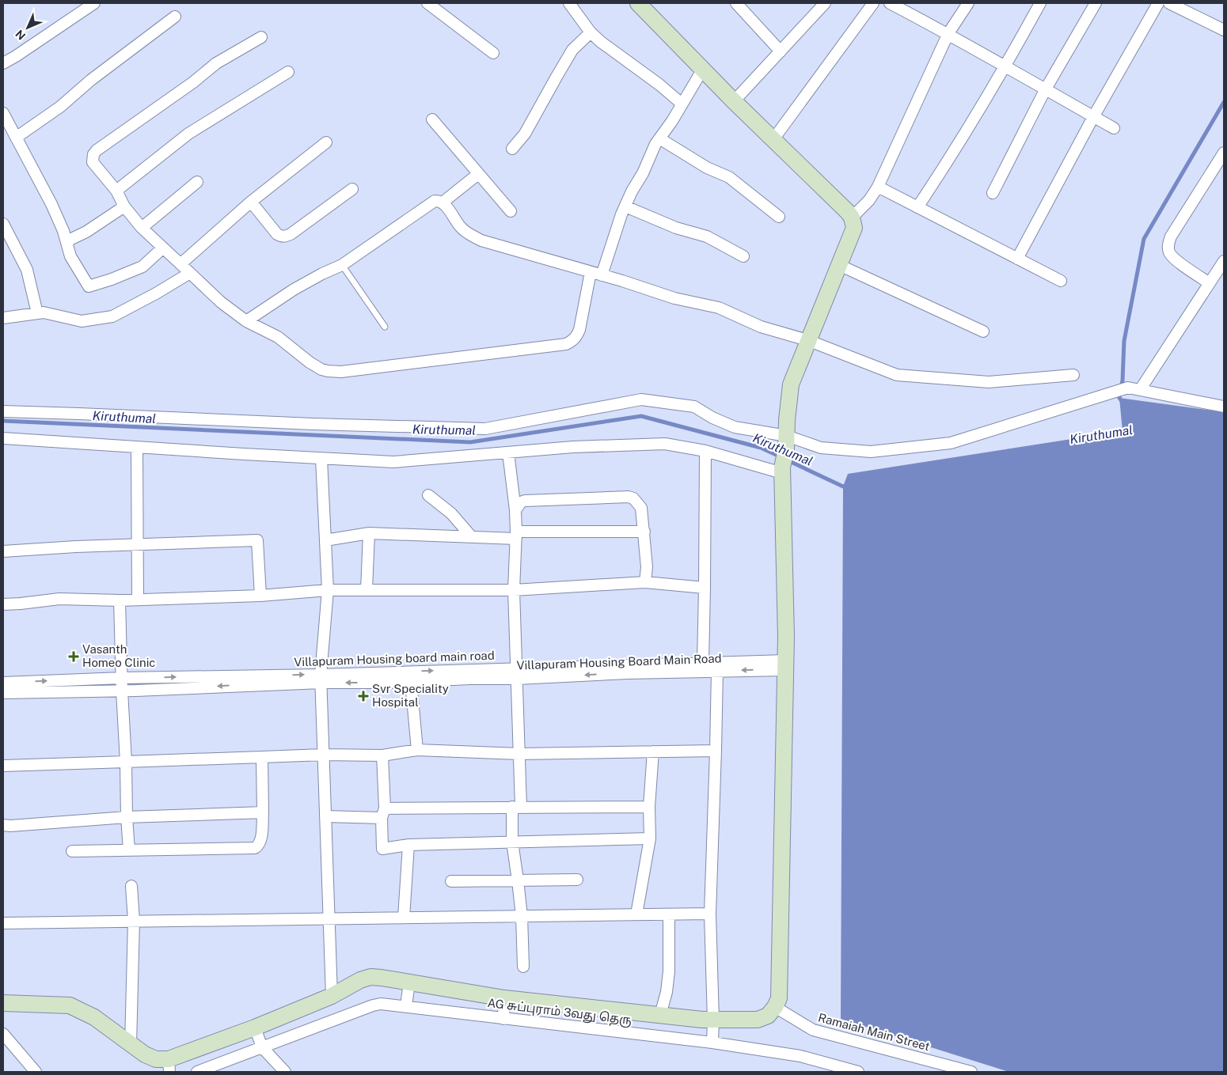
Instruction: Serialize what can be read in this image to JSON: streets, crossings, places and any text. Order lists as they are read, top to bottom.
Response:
{
  "streets": {
    "street": [
      "Villapuram Housing board main road",
      "Villapuram Housing Board Main Road",
      "AG சுப்புராம் 3வது தெரு",
      "Ramaiah Main Street"
    ]
  },
  "crossings": [
    ["Villapuram Housing board main road", "Villapuram Housing Board Main Road"]
  ],
  "water": ["Kiruthumal"],
  "places": {
    "health": ["Vasanth Homeo Clinic", "Svr Speciality Hospital"]
  },
  "north": "bottom left"
}
